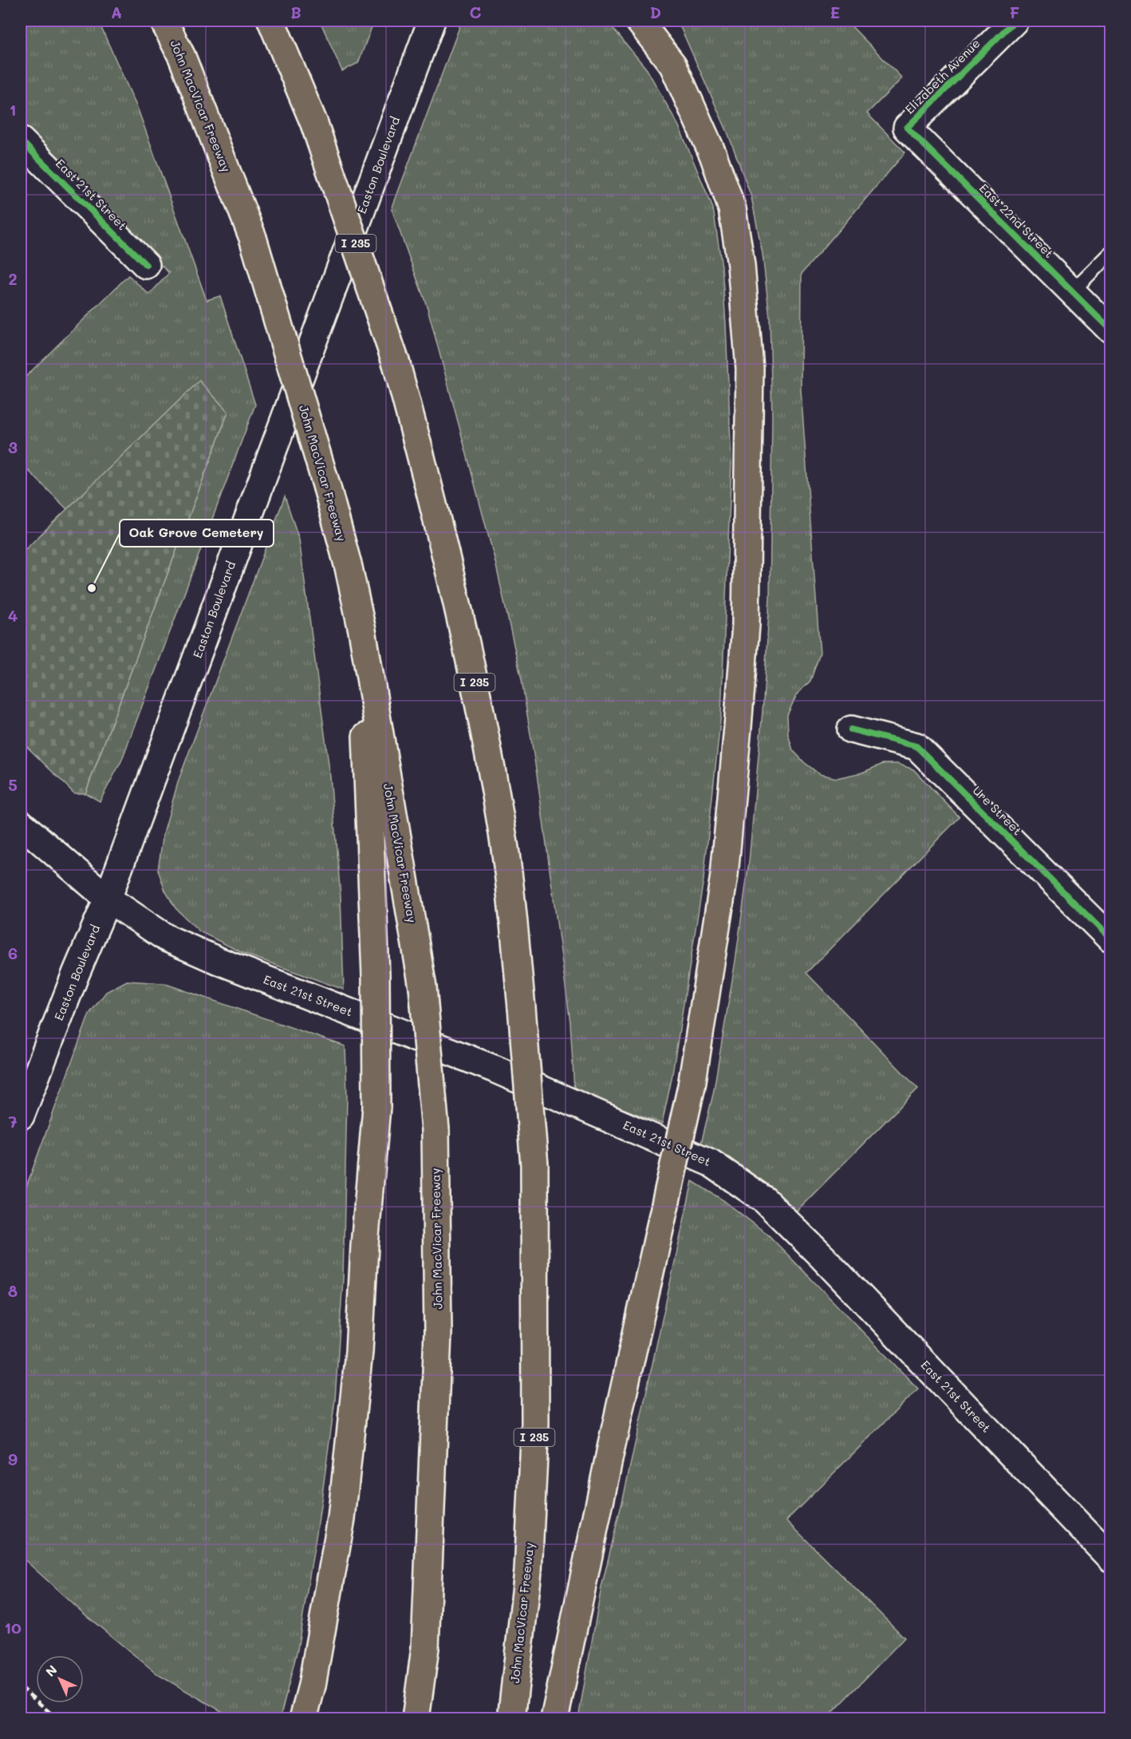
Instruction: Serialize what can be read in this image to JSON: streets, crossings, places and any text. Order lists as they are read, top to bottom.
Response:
{
  "streets": {
    "highway": ["John MacVicar Freeway", "I 235"],
    "main road": [
      "Elizabeth Avenue",
      "Easton Boulevard",
      "East 21st Street",
      "East 22nd Street",
      "Ure Street"
    ]
  },
  "crossings": [
    ["Elizabeth Avenue", "East 22nd Street"],
    ["Easton Boulevard", "East 21st Street"]
  ],
  "places": ["Oak Grove Cemetery"],
  "north": "top left",
  "grid": {
    "columns": [
      "A",
      "B",
      "C",
      "D",
      "E",
      "F"
    ],
    "rows": [
      "1",
      "2",
      "3",
      "4",
      "5",
      "6",
      "7",
      "8",
      "9",
      "10"
    ]
  }
}
